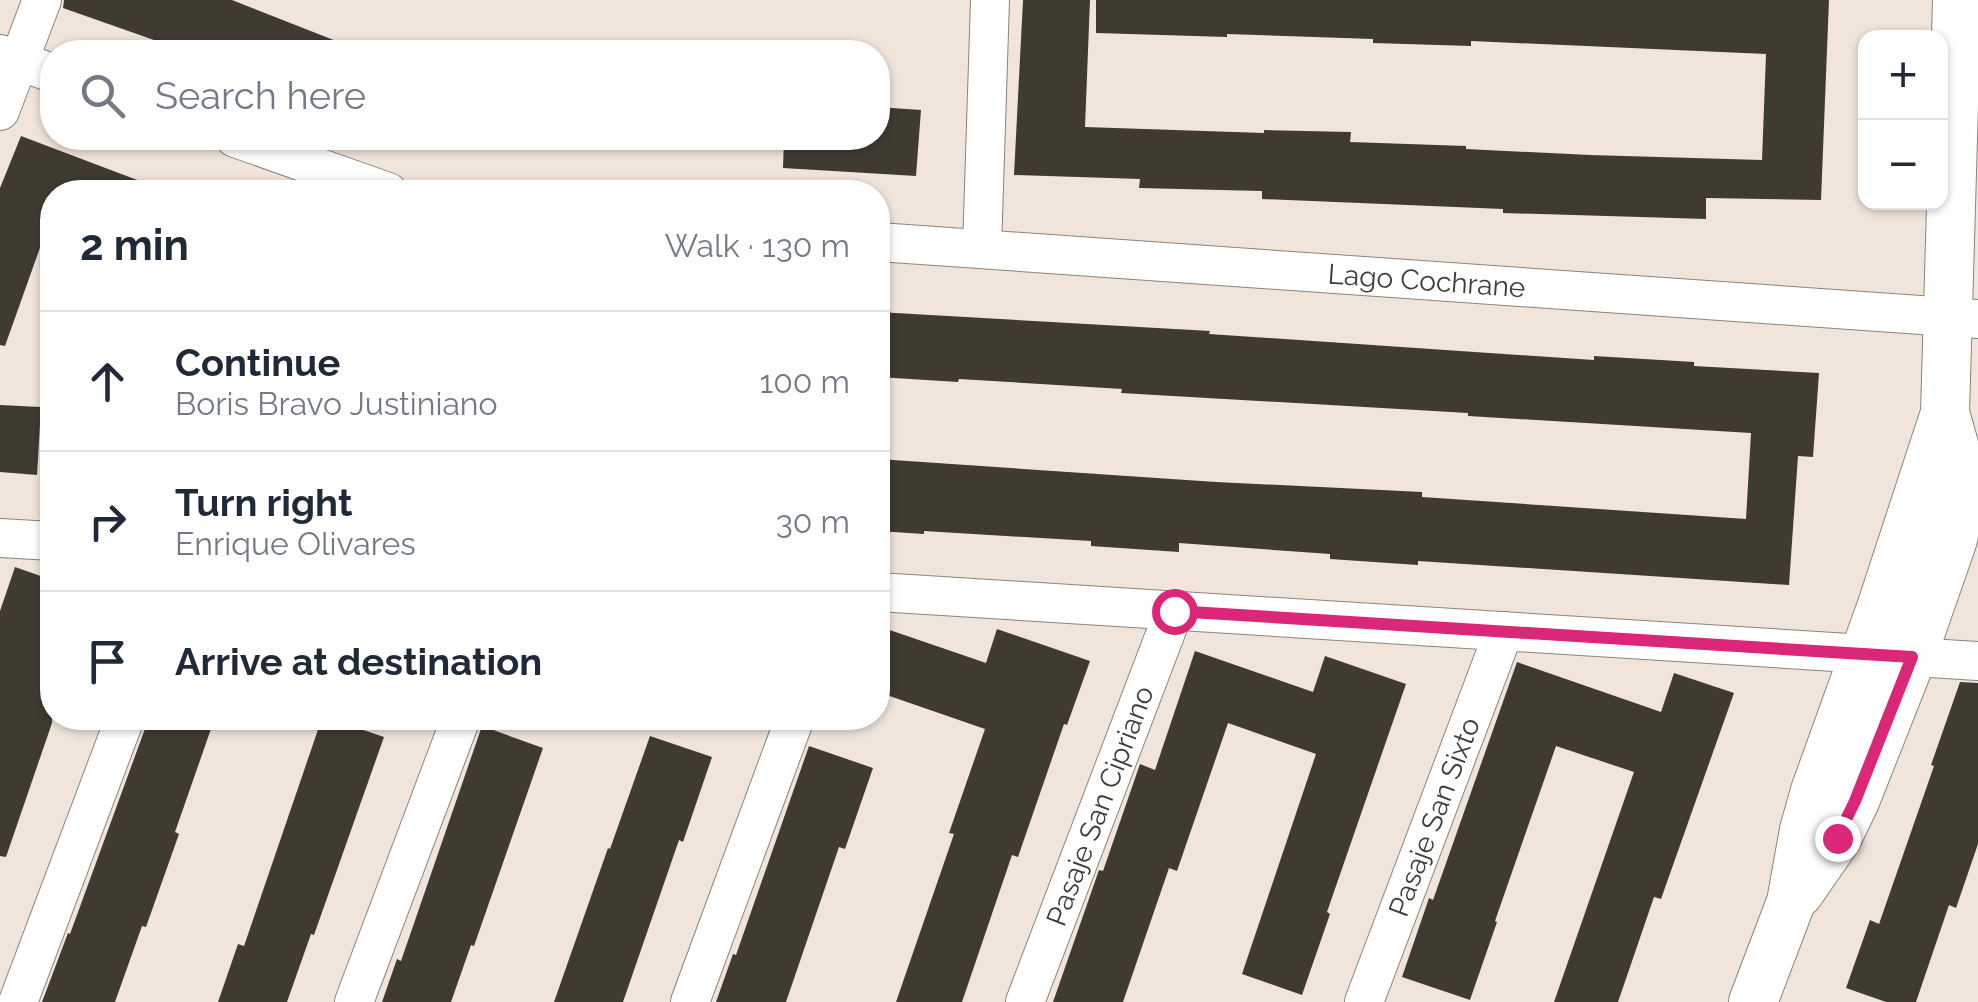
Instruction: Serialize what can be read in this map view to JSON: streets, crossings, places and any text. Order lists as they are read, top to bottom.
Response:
{
  "streets": {
    "street": ["Lago Cochrane", "Pasaje San Cipriano", "Pasaje San Sixto"]
  },
  "page": {
    "map_buttons": ["+", "−"],
    "search": "Search here",
    "heading": ["2 min", "Walk · 130 m"],
    "list": [
      ["Continue", "Boris Bravo Justiniano", "100 m"],
      ["Turn right", "Enrique Olivares", "30 m"],
      "Arrive at destination"
    ]
  }
}
